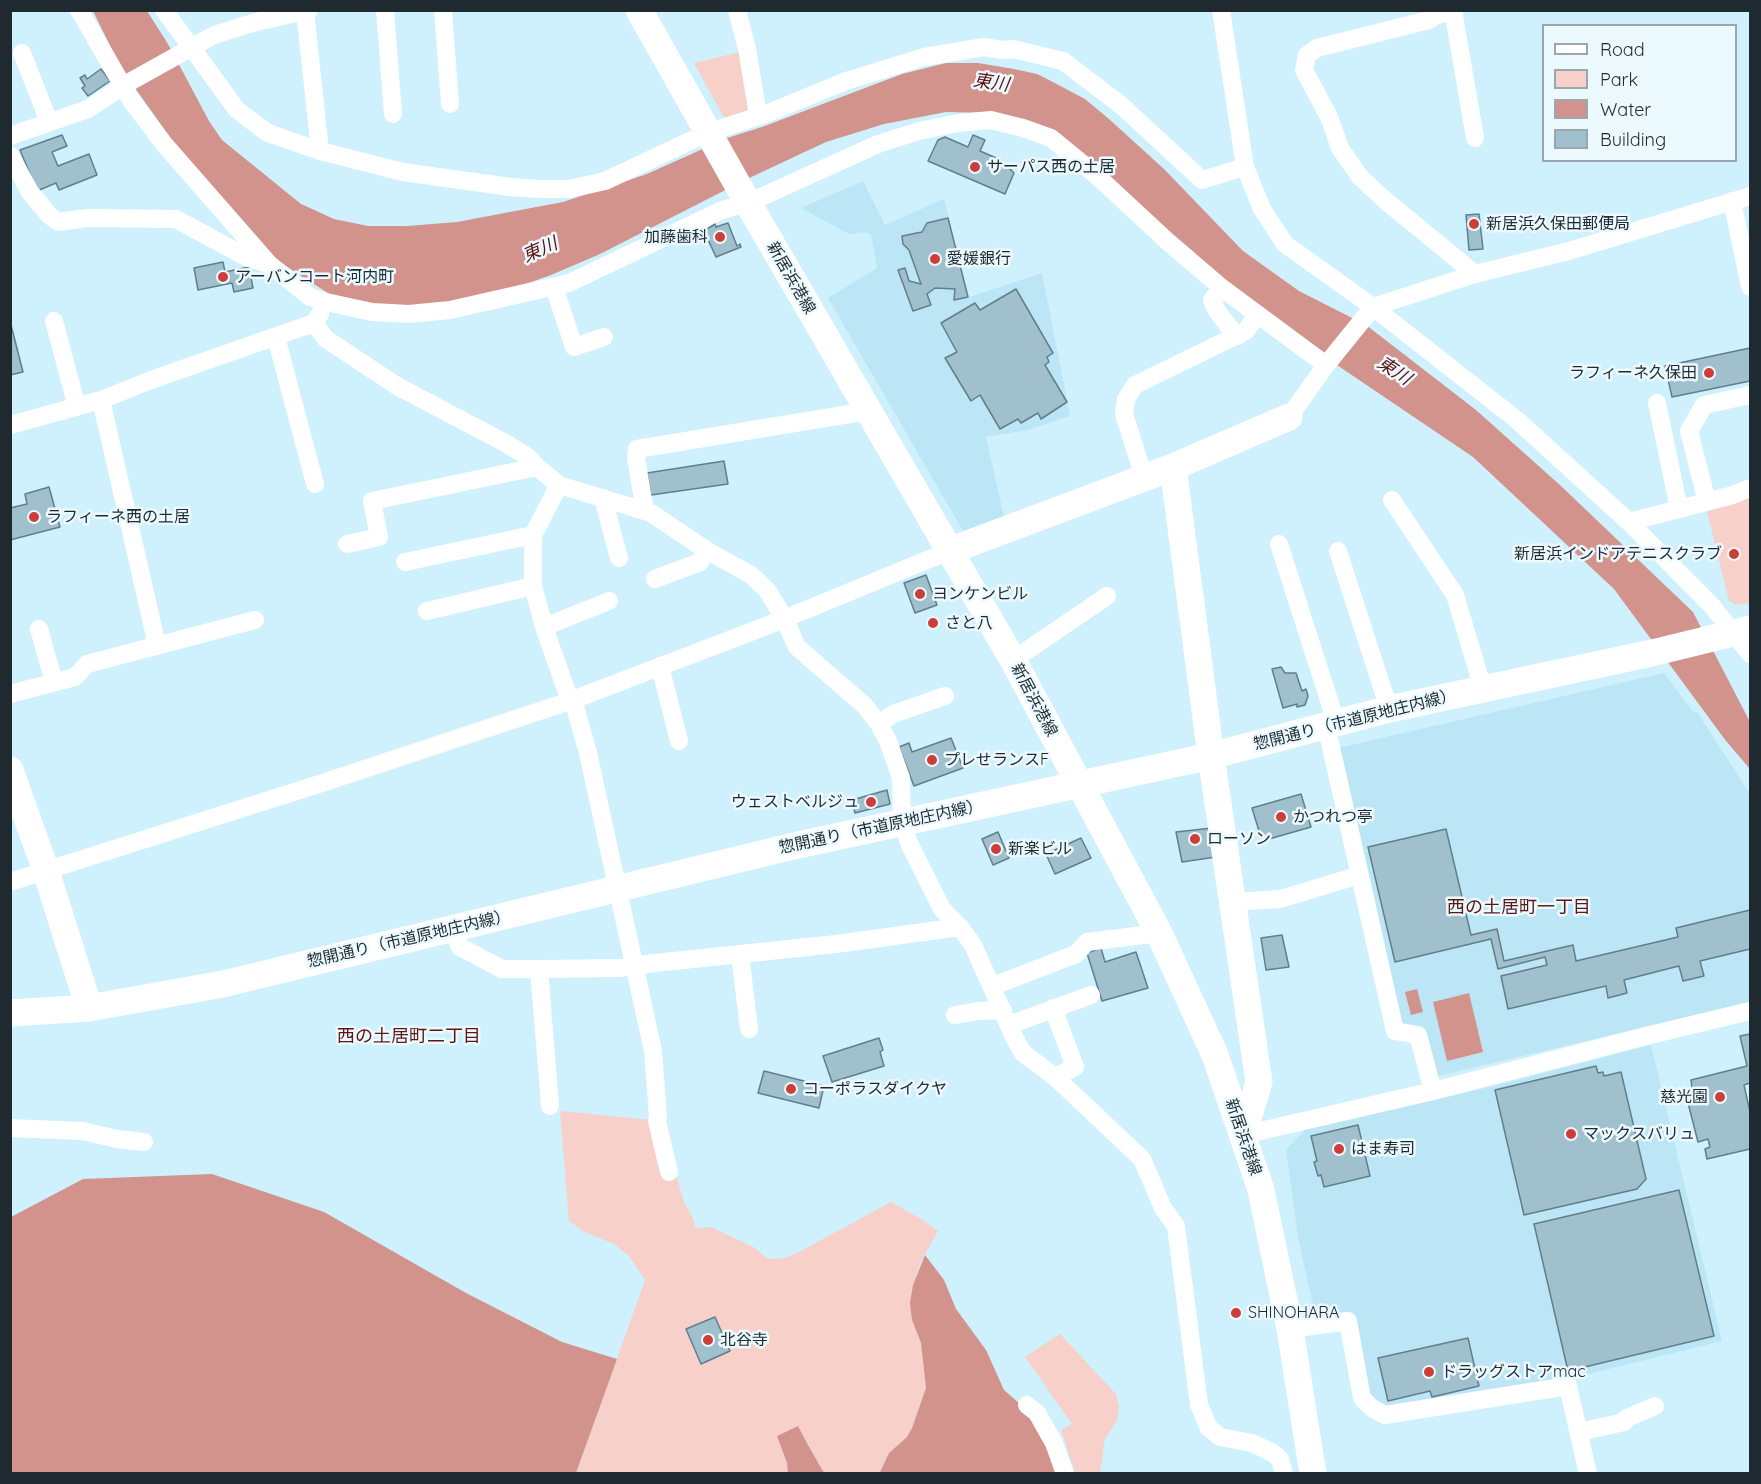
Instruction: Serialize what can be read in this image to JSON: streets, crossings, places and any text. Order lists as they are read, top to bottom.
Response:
{
  "streets": {
    "street": ["新居浜港線", "惣開通り（市道原地庄内線）"]
  },
  "crossings": [
    ["新居浜港線", "惣開通り（市道原地庄内線）"]
  ],
  "districts": ["西の土居町一丁目", "西の土居町二丁目"],
  "water": ["東川"],
  "places": [
    "サーパス西の土居",
    "新居浜久保田郵便局",
    "加藤歯科",
    "愛媛銀行",
    "アーバンコート河内町",
    "ラフィーネ久保田",
    "ラフィーネ西の土居",
    "新居浜インドアテニスクラブ",
    "ヨンケンビル",
    "さと八",
    "プレせランスF",
    "ウェストベルジュ",
    "かつれつ亭",
    "ローソン",
    "新楽ビル",
    "コーポラスダイクヤ",
    "慈光園",
    "マックスバリュ",
    "はま寿司",
    "SHINOHARA",
    "北谷寺",
    "ドラッグストアmac"
  ],
  "legend": [
    "Road",
    "Park",
    "Water",
    "Building"
  ]
}
